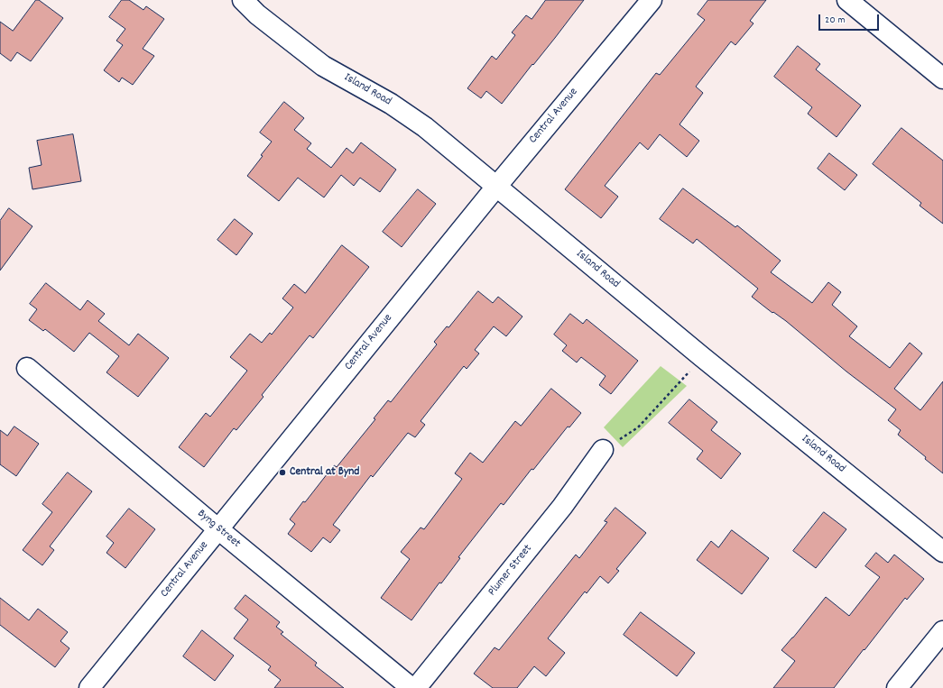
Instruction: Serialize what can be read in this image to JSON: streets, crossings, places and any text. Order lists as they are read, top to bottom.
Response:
{
  "streets": {
    "street": [
      "Island Road",
      "Central Avenue",
      "Byng Street",
      "Plumer Street"
    ]
  },
  "crossings": [
    ["Island Road", "Central Avenue"],
    ["Central Avenue", "Byng Street"]
  ],
  "places": ["Central at Bynd"],
  "scale_bar": "20 m"
}
